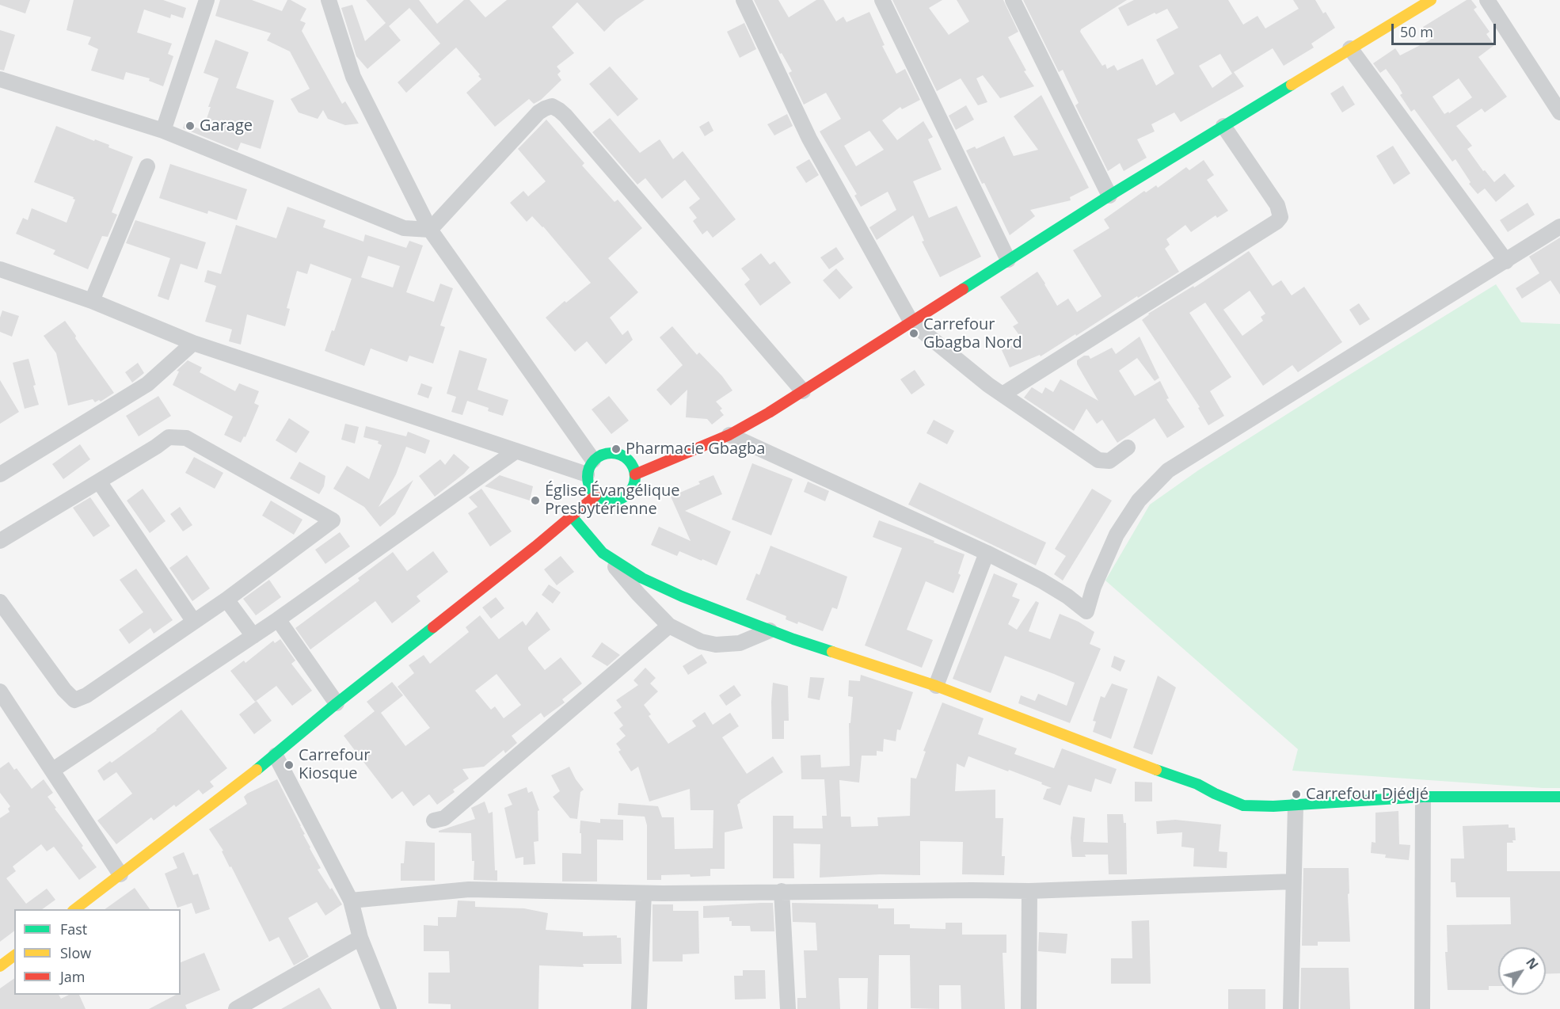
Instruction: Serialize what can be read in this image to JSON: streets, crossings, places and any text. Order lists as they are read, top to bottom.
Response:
{
  "places": [
    "Garage",
    "Carrefour Gbagba Nord",
    "Pharmacie Gbagba",
    "Église Évangélique Presbytérienne",
    "Carrefour Kiosque",
    "Carrefour Djédjé"
  ],
  "legend": ["Fast", "Slow", "Jam"],
  "scale_bar": "50 m",
  "north": "top right"
}
